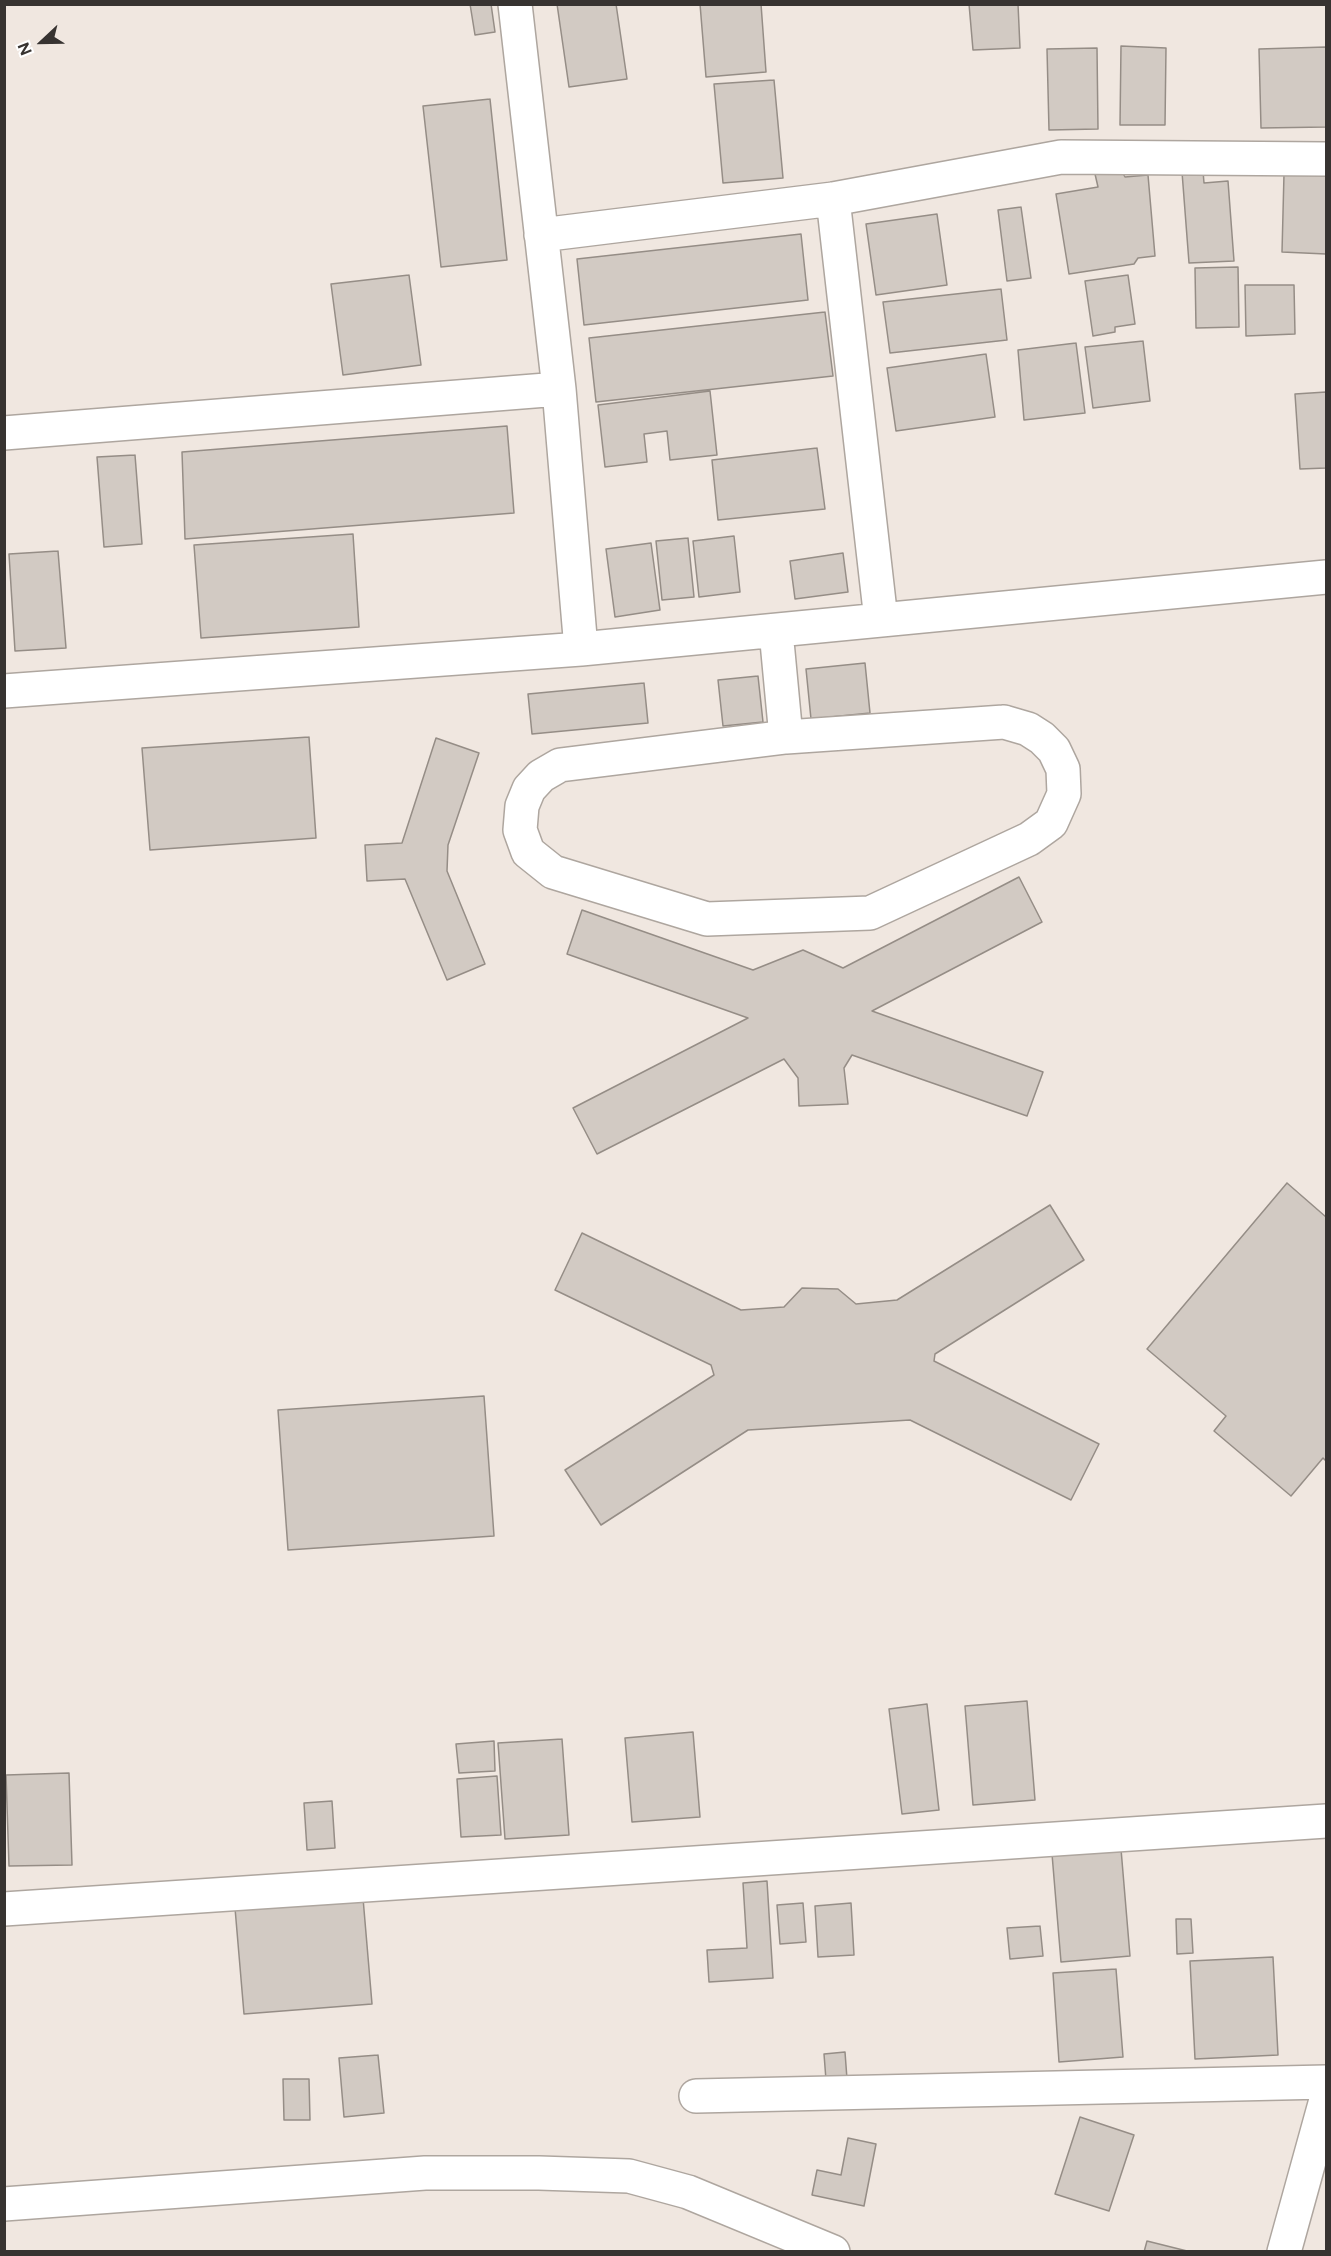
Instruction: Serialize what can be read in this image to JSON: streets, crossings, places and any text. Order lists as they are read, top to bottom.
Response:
{
  "north": "left"
}
